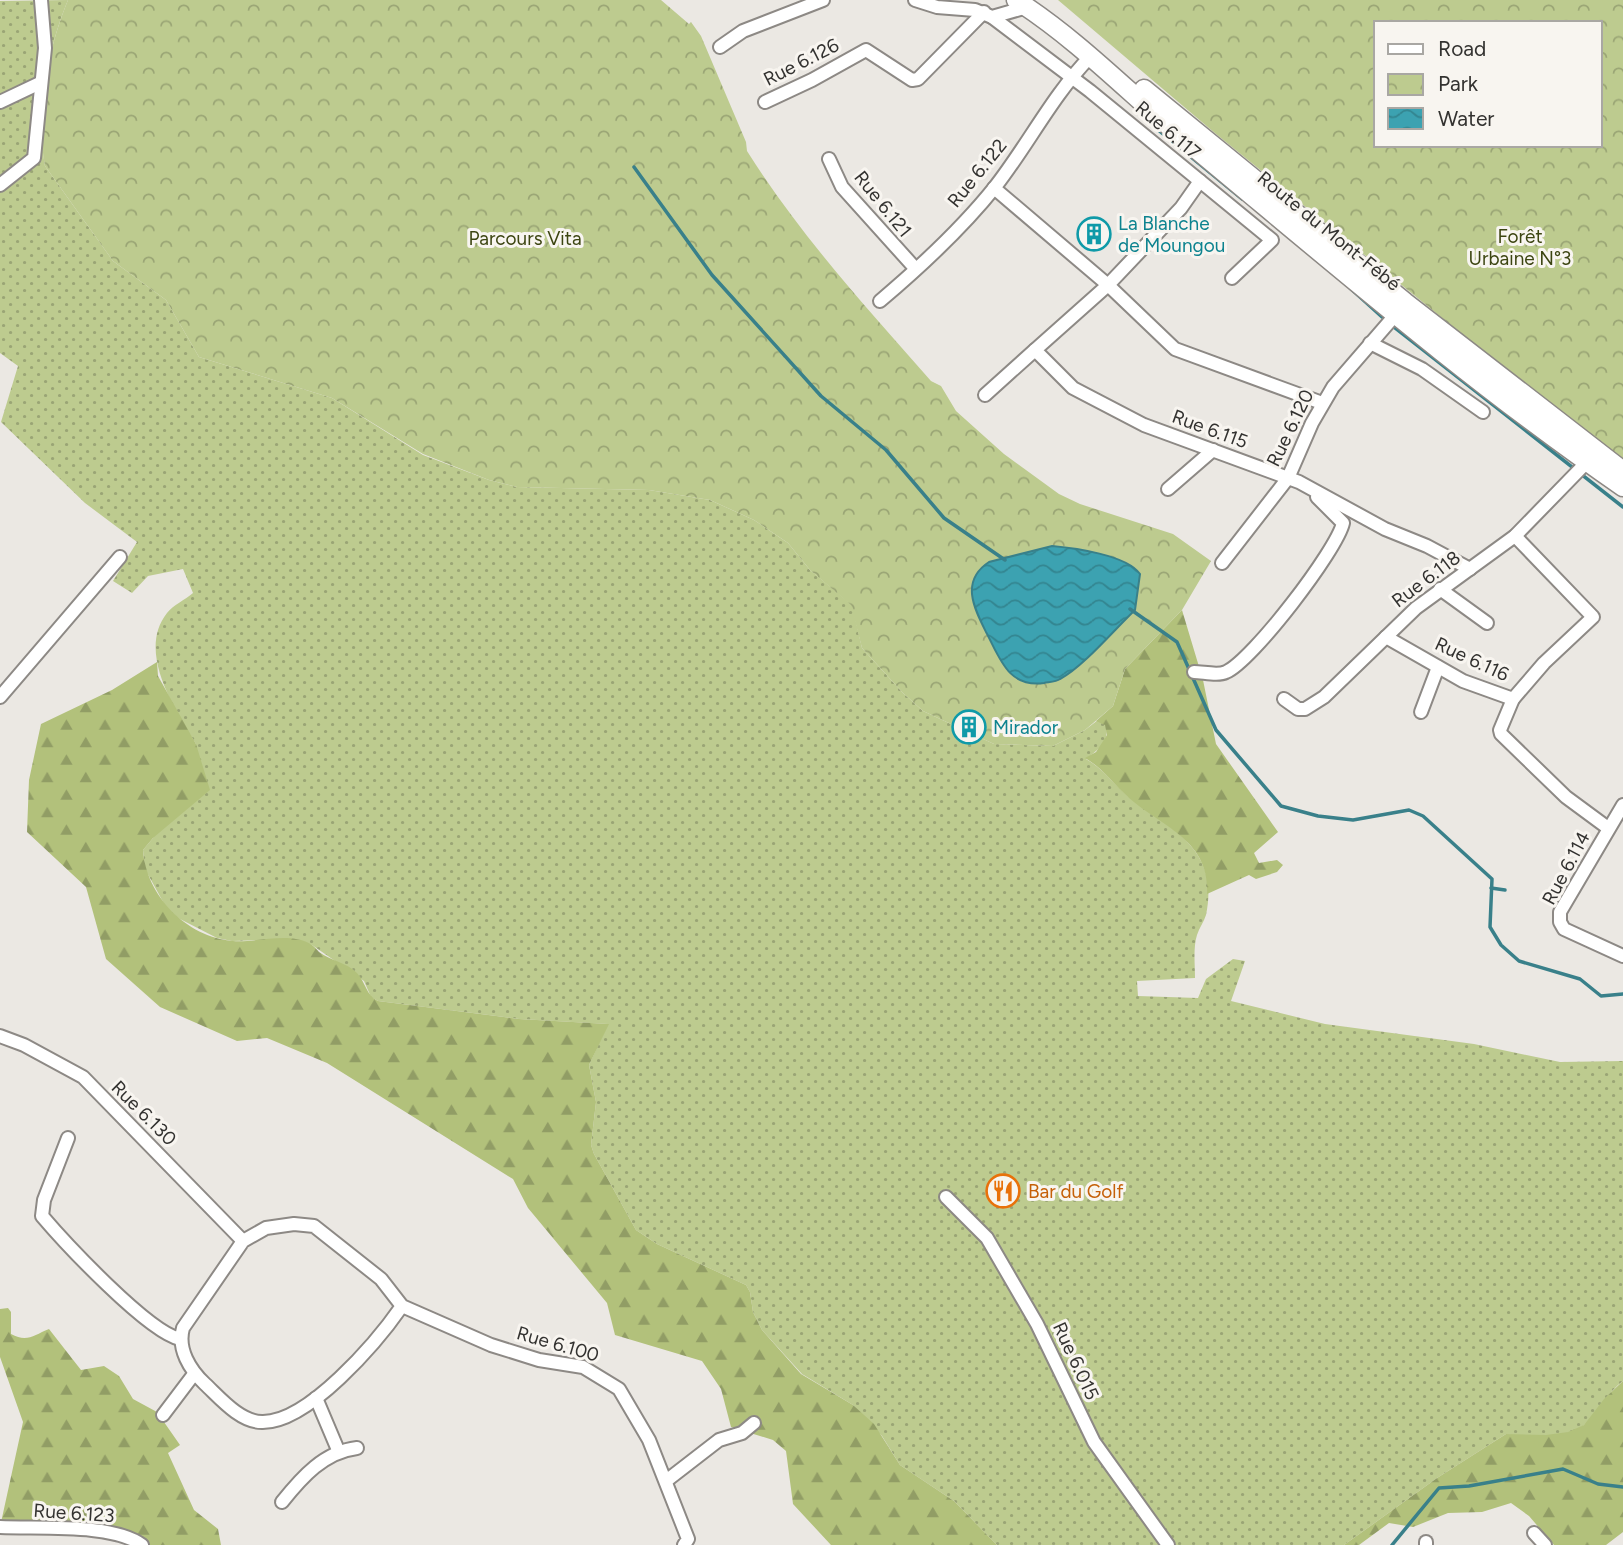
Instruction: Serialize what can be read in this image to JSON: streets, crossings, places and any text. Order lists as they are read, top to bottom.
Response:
{
  "streets": {
    "street": [
      "Rue 6.126",
      "Rue 6.117",
      "Rue 6.122",
      "Rue 6.121",
      "Route du Mont-Fébé",
      "Rue 6.120",
      "Rue 6.115",
      "Rue 6.118",
      "Rue 6.116",
      "Rue 6.114",
      "Rue 6.130",
      "Rue 6.100",
      "Rue 6.015",
      "Rue 6.123"
    ]
  },
  "crossings": [
    ["Rue 6.126", "Rue 6.117"],
    ["Rue 6.117", "Rue 6.122"],
    ["Rue 6.122", "Rue 6.121"],
    ["Rue 6.122", "Route du Mont-Fébé"],
    ["Route du Mont-Fébé", "Rue 6.120"],
    ["Route du Mont-Fébé", "Rue 6.118"],
    ["Rue 6.120", "Rue 6.115"],
    ["Rue 6.115", "Rue 6.118"],
    ["Rue 6.118", "Rue 6.116"],
    ["Rue 6.130", "Rue 6.100"]
  ],
  "parks": ["Forêt Urbaine N°3", "Parcours Vita"],
  "places": {
    "building": ["La Blanche de Moungou", "Mirador"],
    "restaurant": ["Bar du Golf"]
  },
  "legend": ["Road", "Park", "Water"]
}
